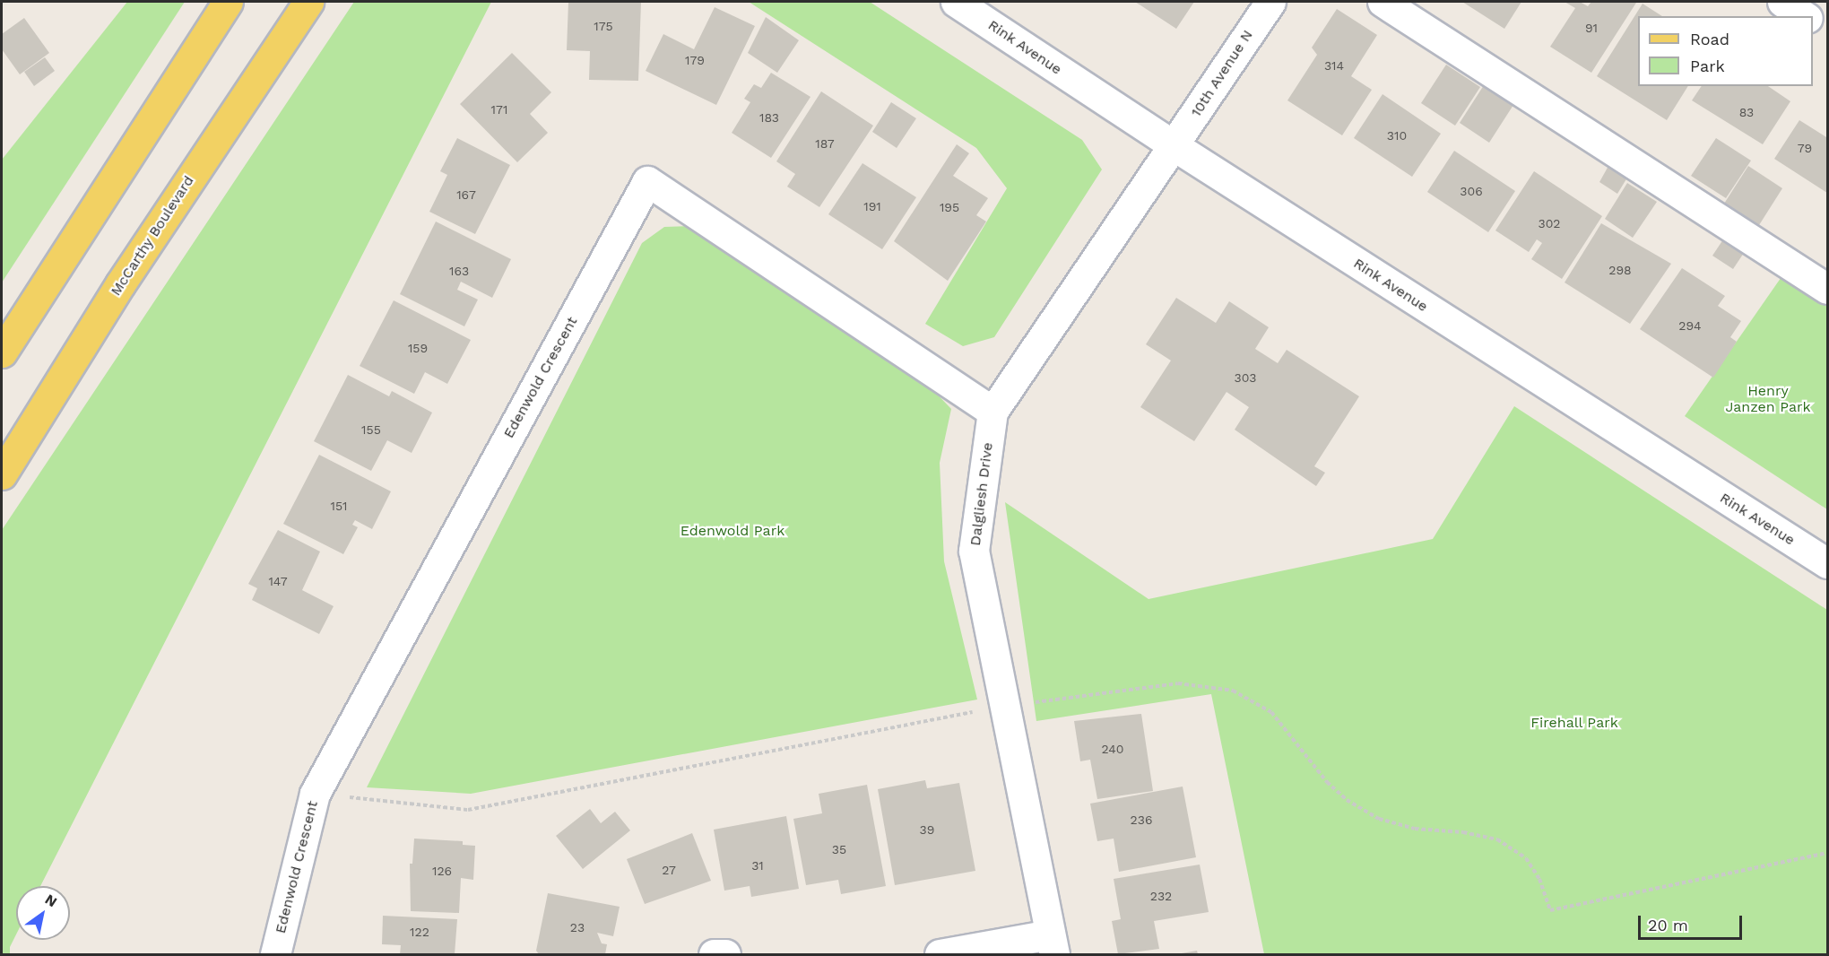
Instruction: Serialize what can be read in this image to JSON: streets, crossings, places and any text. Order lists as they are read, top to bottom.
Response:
{
  "streets": {
    "main road": ["McCarthy Boulevard"],
    "street": [
      "Rink Avenue",
      "10th Avenue N",
      "Edenwold Crescent",
      "Dalgliesh Drive"
    ]
  },
  "crossings": [
    ["Rink Avenue", "10th Avenue N"],
    ["Rink Avenue", "Dalgliesh Drive"],
    ["10th Avenue N", "Dalgliesh Drive"],
    ["Edenwold Crescent", "Dalgliesh Drive"]
  ],
  "parks": ["Henry Janzen Park", "Edenwold Park", "Firehall Park"],
  "house_numbers": [
    "175",
    "91",
    "179",
    "314",
    "171",
    "83",
    "183",
    "310",
    "187",
    "79",
    "306",
    "167",
    "191",
    "195",
    "302",
    "298",
    "163",
    "294",
    "159",
    "303",
    "155",
    "151",
    "147",
    "240",
    "236",
    "39",
    "35",
    "31",
    "27",
    "126",
    "232",
    "23",
    "122"
  ],
  "legend": ["Road", "Park"],
  "scale_bar": "20 m",
  "north": "top right"
}
